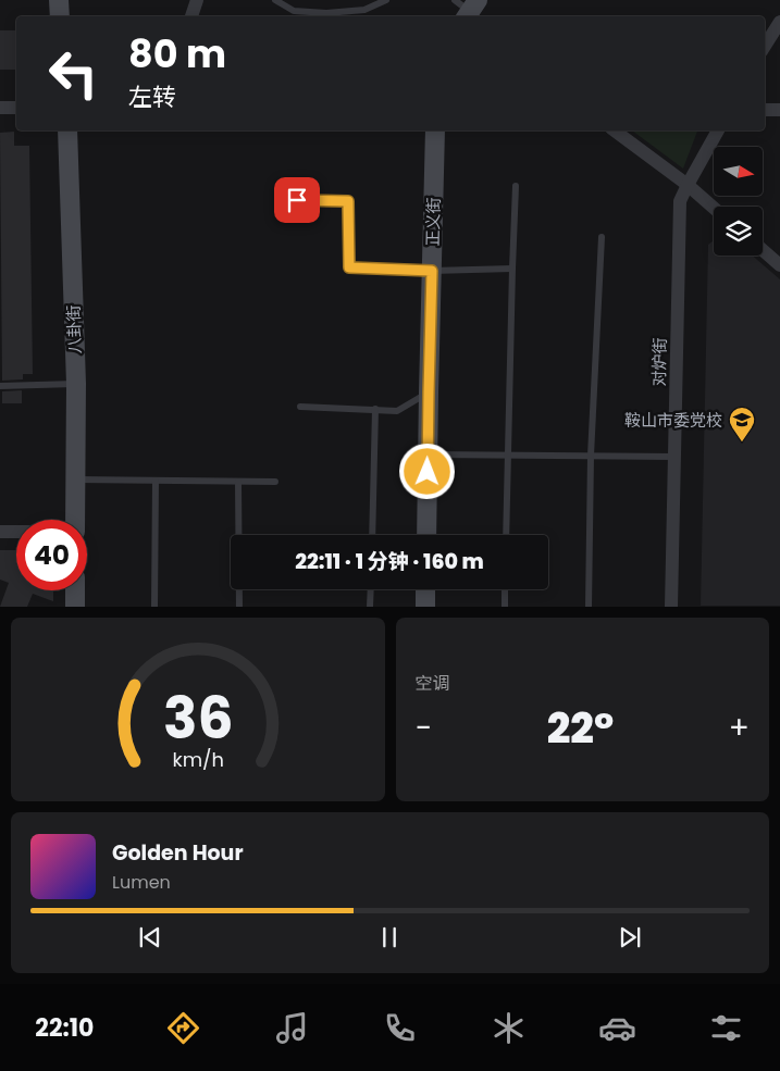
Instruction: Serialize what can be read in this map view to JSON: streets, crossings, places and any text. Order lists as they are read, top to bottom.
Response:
{
  "streets": {
    "street": ["正义街", "八卦街", "对炉街"]
  },
  "places": {
    "school or university": ["鞍山市委党校"]
  },
  "north": "right",
  "page": {
    "turn": ["80 m", "左转"],
    "limit": "40",
    "trip": "22:11 · 1 分钟 · 160 m",
    "tile": "空调",
    "heat": ["−", "22°", "+"],
    "song": ["Golden Hour", "Lumen"],
    "tabs": "22:10",
    "gauge": ["36", "km/h"]
  }
}
